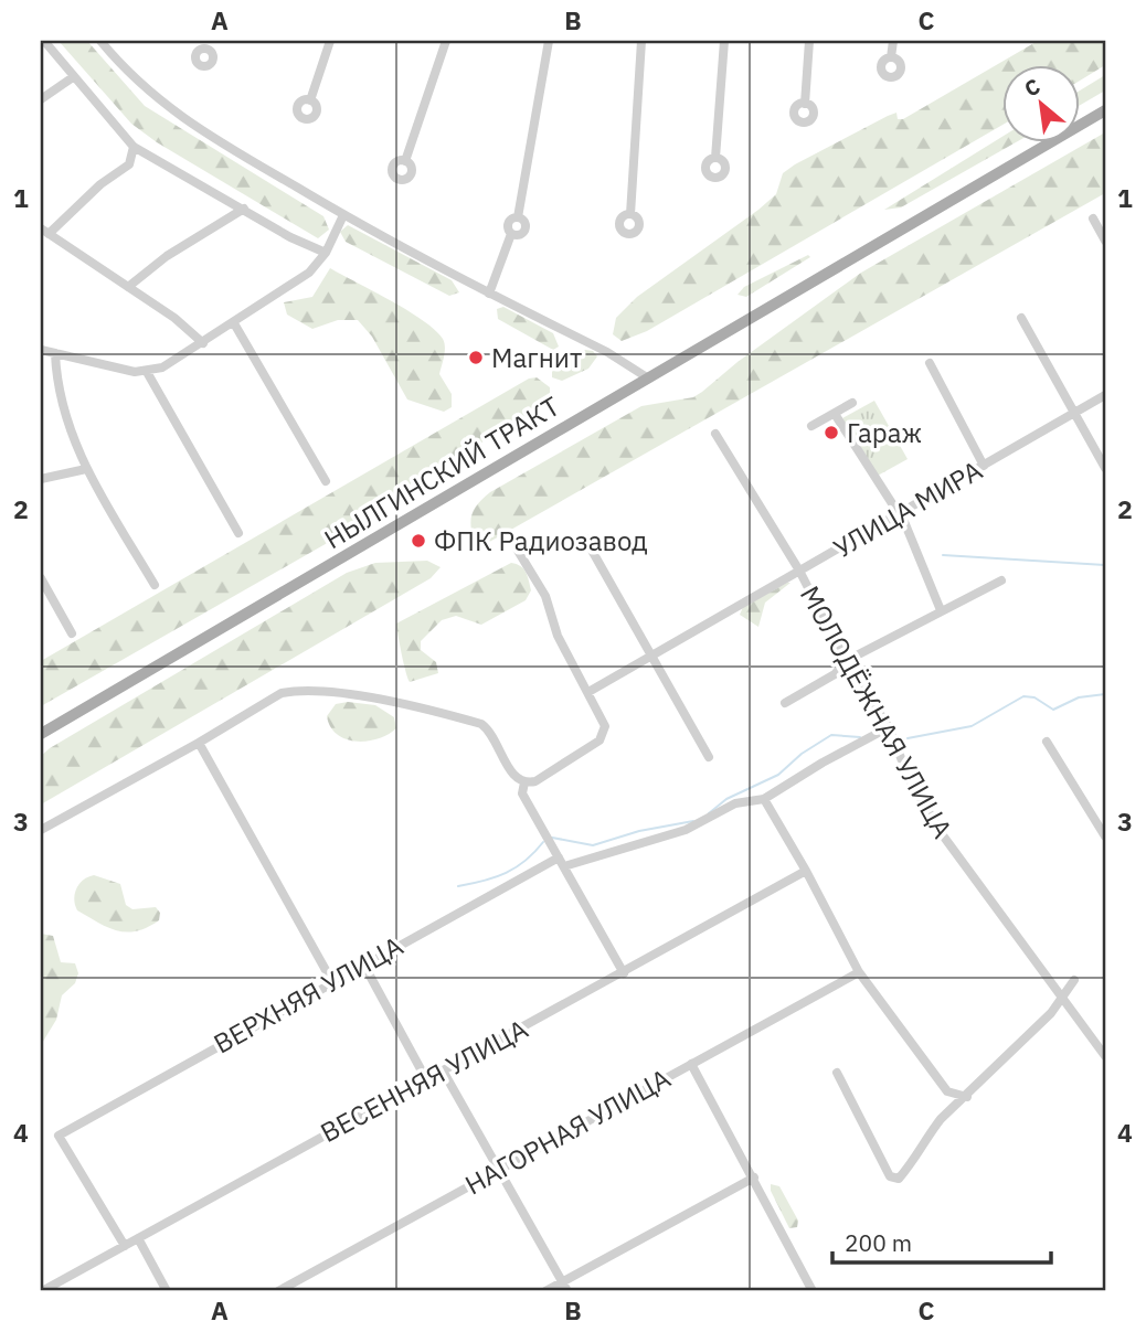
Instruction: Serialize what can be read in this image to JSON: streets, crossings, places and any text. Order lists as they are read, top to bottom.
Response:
{
  "streets": {
    "main road": ["НЫЛГИНСКИЙ ТРАКТ"],
    "street": [
      "УЛИЦА МИРА",
      "МОЛОДЁЖНАЯ УЛИЦА",
      "ВЕРХНЯЯ УЛИЦА",
      "ВЕСЕННЯЯ УЛИЦА",
      "НАГОРНАЯ УЛИЦА"
    ]
  },
  "crossings": [
    ["УЛИЦА МИРА", "МОЛОДЁЖНАЯ УЛИЦА"],
    ["ВЕРХНЯЯ УЛИЦА", "ВЕСЕННЯЯ УЛИЦА"]
  ],
  "places": ["Магнит", "Гараж", "ФПК Радиозавод"],
  "scale_bar": "200 m",
  "north": "top left",
  "grid": {
    "columns": ["A", "B", "C"],
    "rows": [
      "1",
      "2",
      "3",
      "4"
    ]
  }
}
